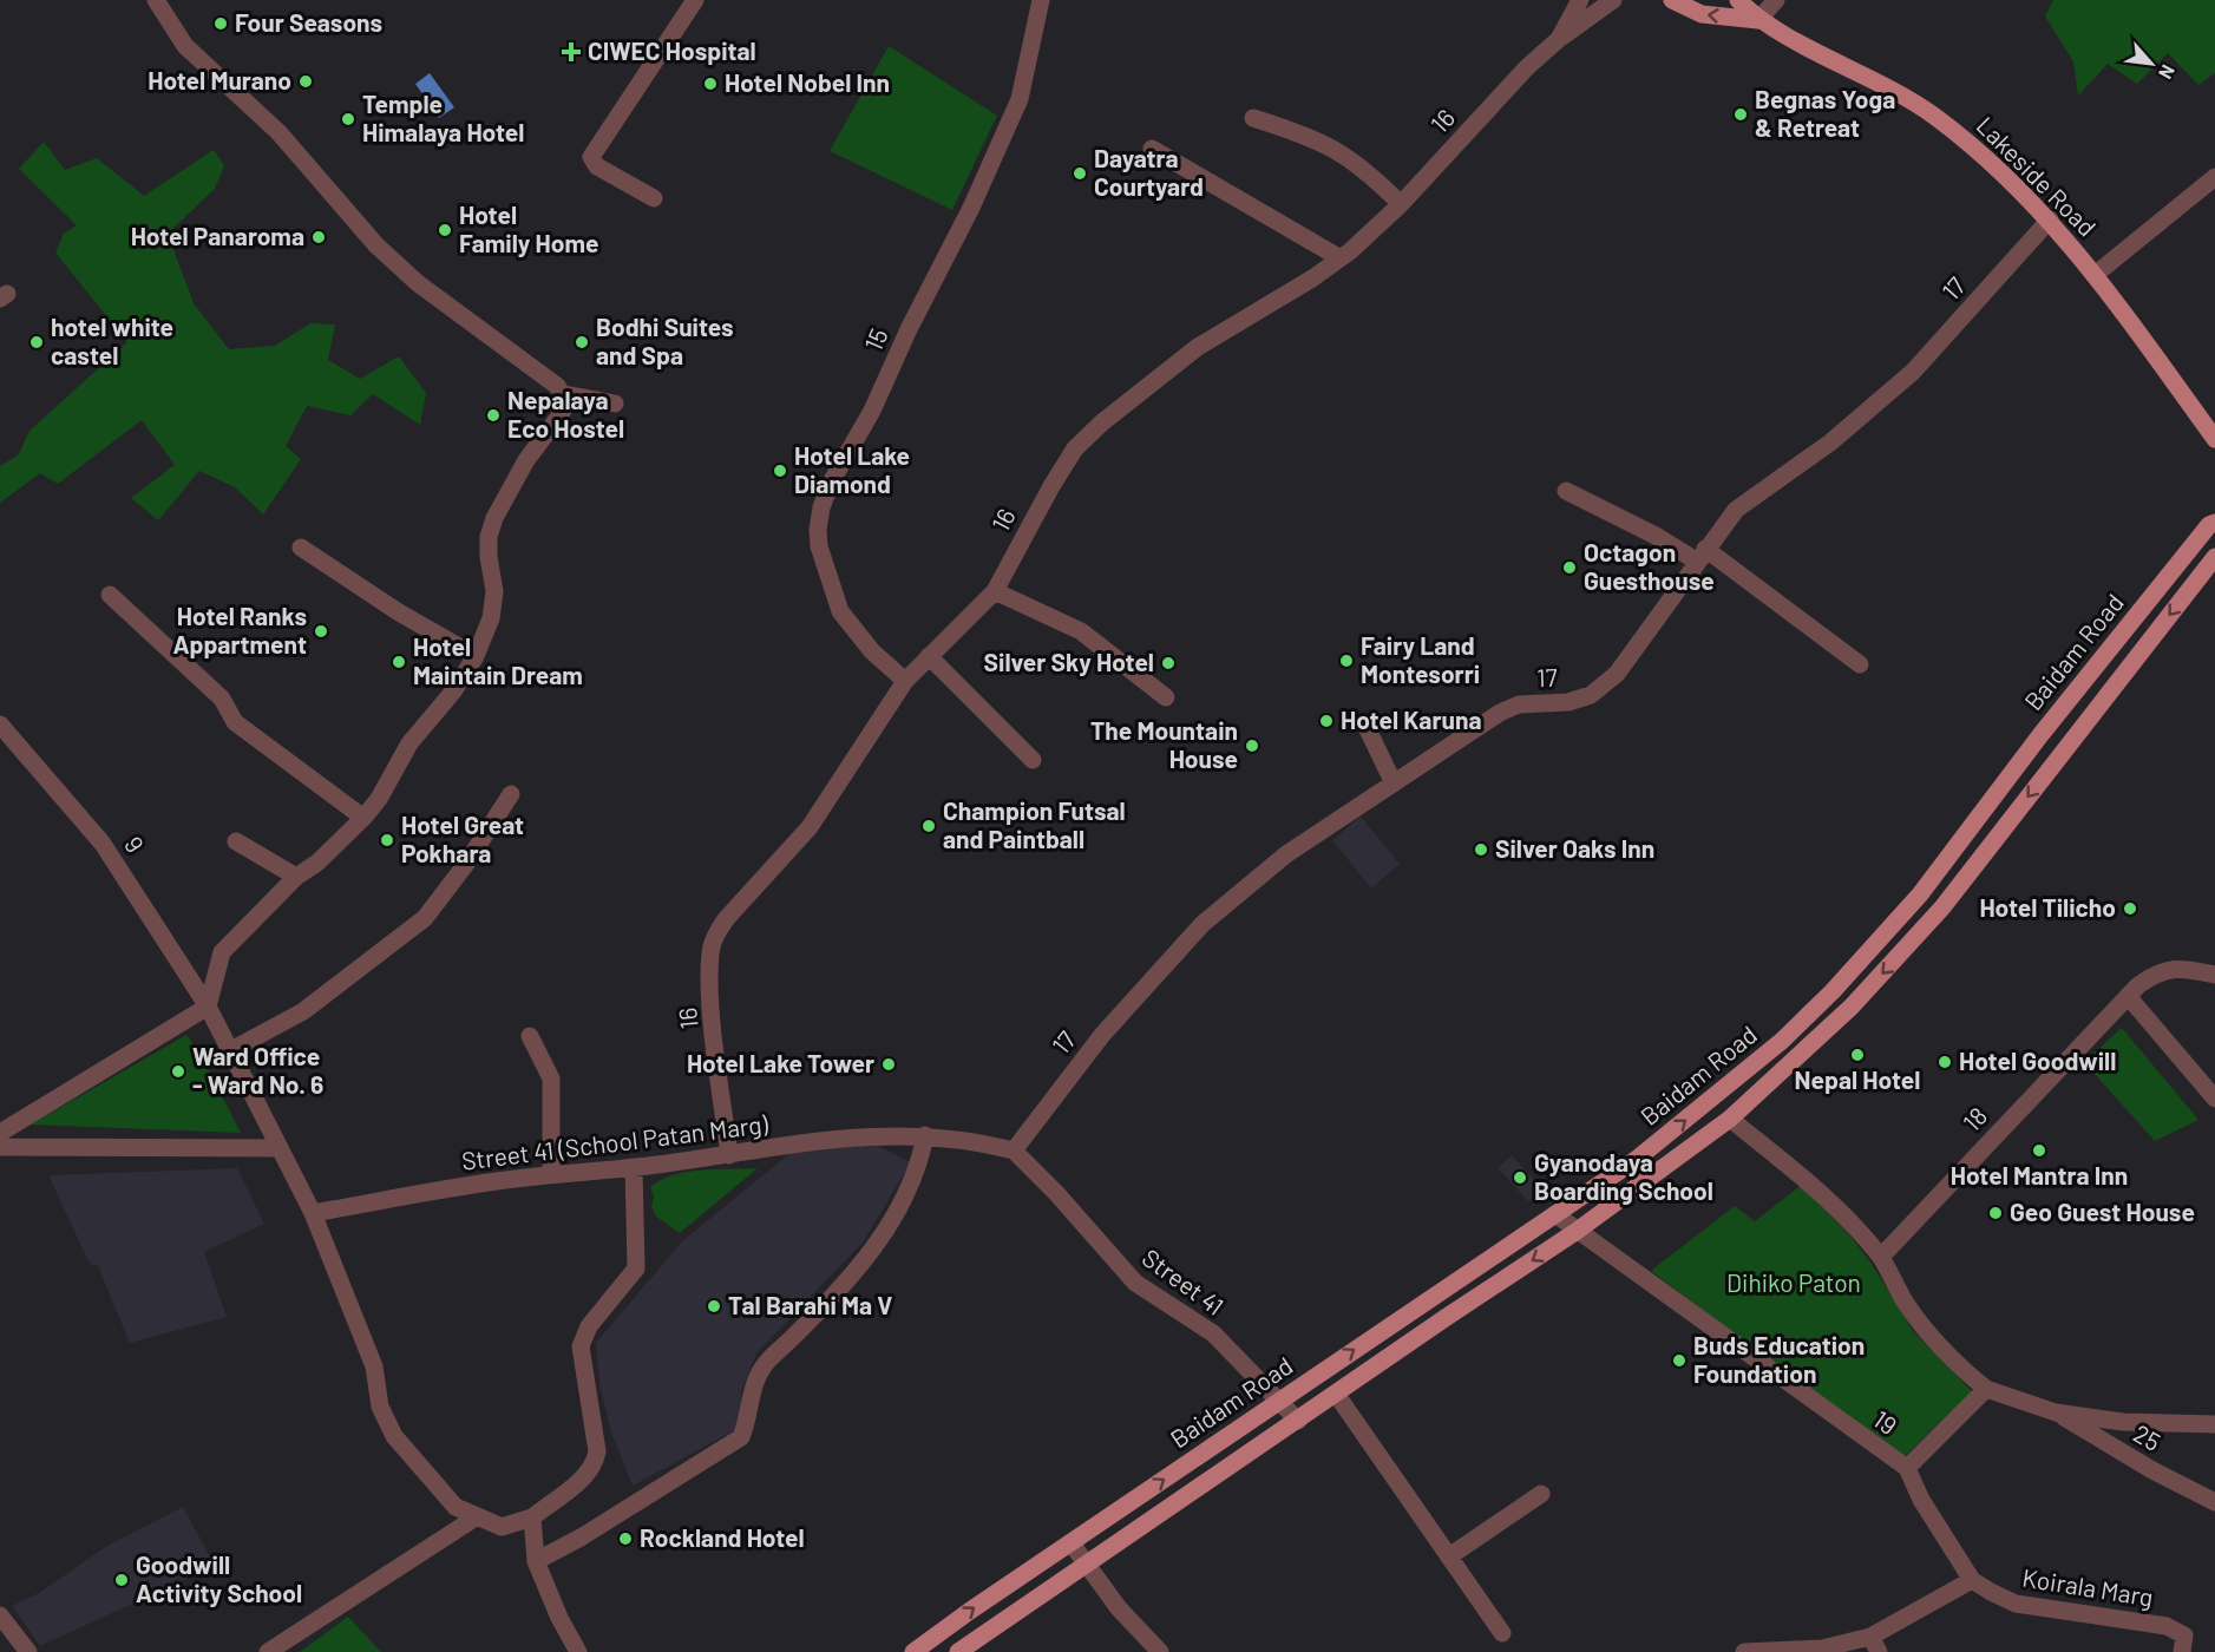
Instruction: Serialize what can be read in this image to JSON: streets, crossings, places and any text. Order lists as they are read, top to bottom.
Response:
{
  "streets": {
    "main road": ["Lakeside Road", "Baidam Road"],
    "street": [
      "16",
      "17",
      "15",
      "9",
      "18",
      "Street 41 (School Patan Marg)",
      "Street 41",
      "19",
      "25",
      "Koirala Marg"
    ]
  },
  "crossings": [
    ["16", "15"],
    ["16", "Street 41 (School Patan Marg)"],
    ["Lakeside Road", "17"],
    ["17", "Street 41 (School Patan Marg)"],
    ["17", "Street 41"],
    ["Baidam Road", "Street 41"],
    ["Baidam Road", "19"],
    ["9", "Street 41 (School Patan Marg)"],
    ["Street 41 (School Patan Marg)", "Street 41"]
  ],
  "parks": ["Dihiko Paton"],
  "places": {
    "other": [
      "Four Seasons",
      "Hotel Murano",
      "Hotel Nobel Inn",
      "Begnas Yoga & Retreat",
      "Temple Himalaya Hotel",
      "Dayatra Courtyard",
      "Hotel Family Home",
      "Hotel Panaroma",
      "hotel white castel",
      "Bodhi Suites and Spa",
      "Nepalaya Eco Hostel",
      "Hotel Lake Diamond",
      "Octagon Guesthouse",
      "Hotel Ranks Appartment",
      "Fairy Land Montesorri",
      "Hotel Maintain Dream",
      "Silver Sky Hotel",
      "Hotel Karuna",
      "The Mountain House",
      "Champion Futsal and Paintball",
      "Hotel Great Pokhara",
      "Silver Oaks Inn",
      "Hotel Tilicho",
      "Nepal Hotel",
      "Hotel Goodwill",
      "Hotel Lake Tower",
      "Ward Office - Ward No. 6",
      "Hotel Mantra Inn",
      "Gyanodaya Boarding School",
      "Geo Guest House",
      "Tal Barahi Ma V",
      "Buds Education Foundation",
      "Rockland Hotel",
      "Goodwill Activity School"
    ],
    "health": ["CIWEC Hospital"]
  },
  "north": "bottom right"
}
